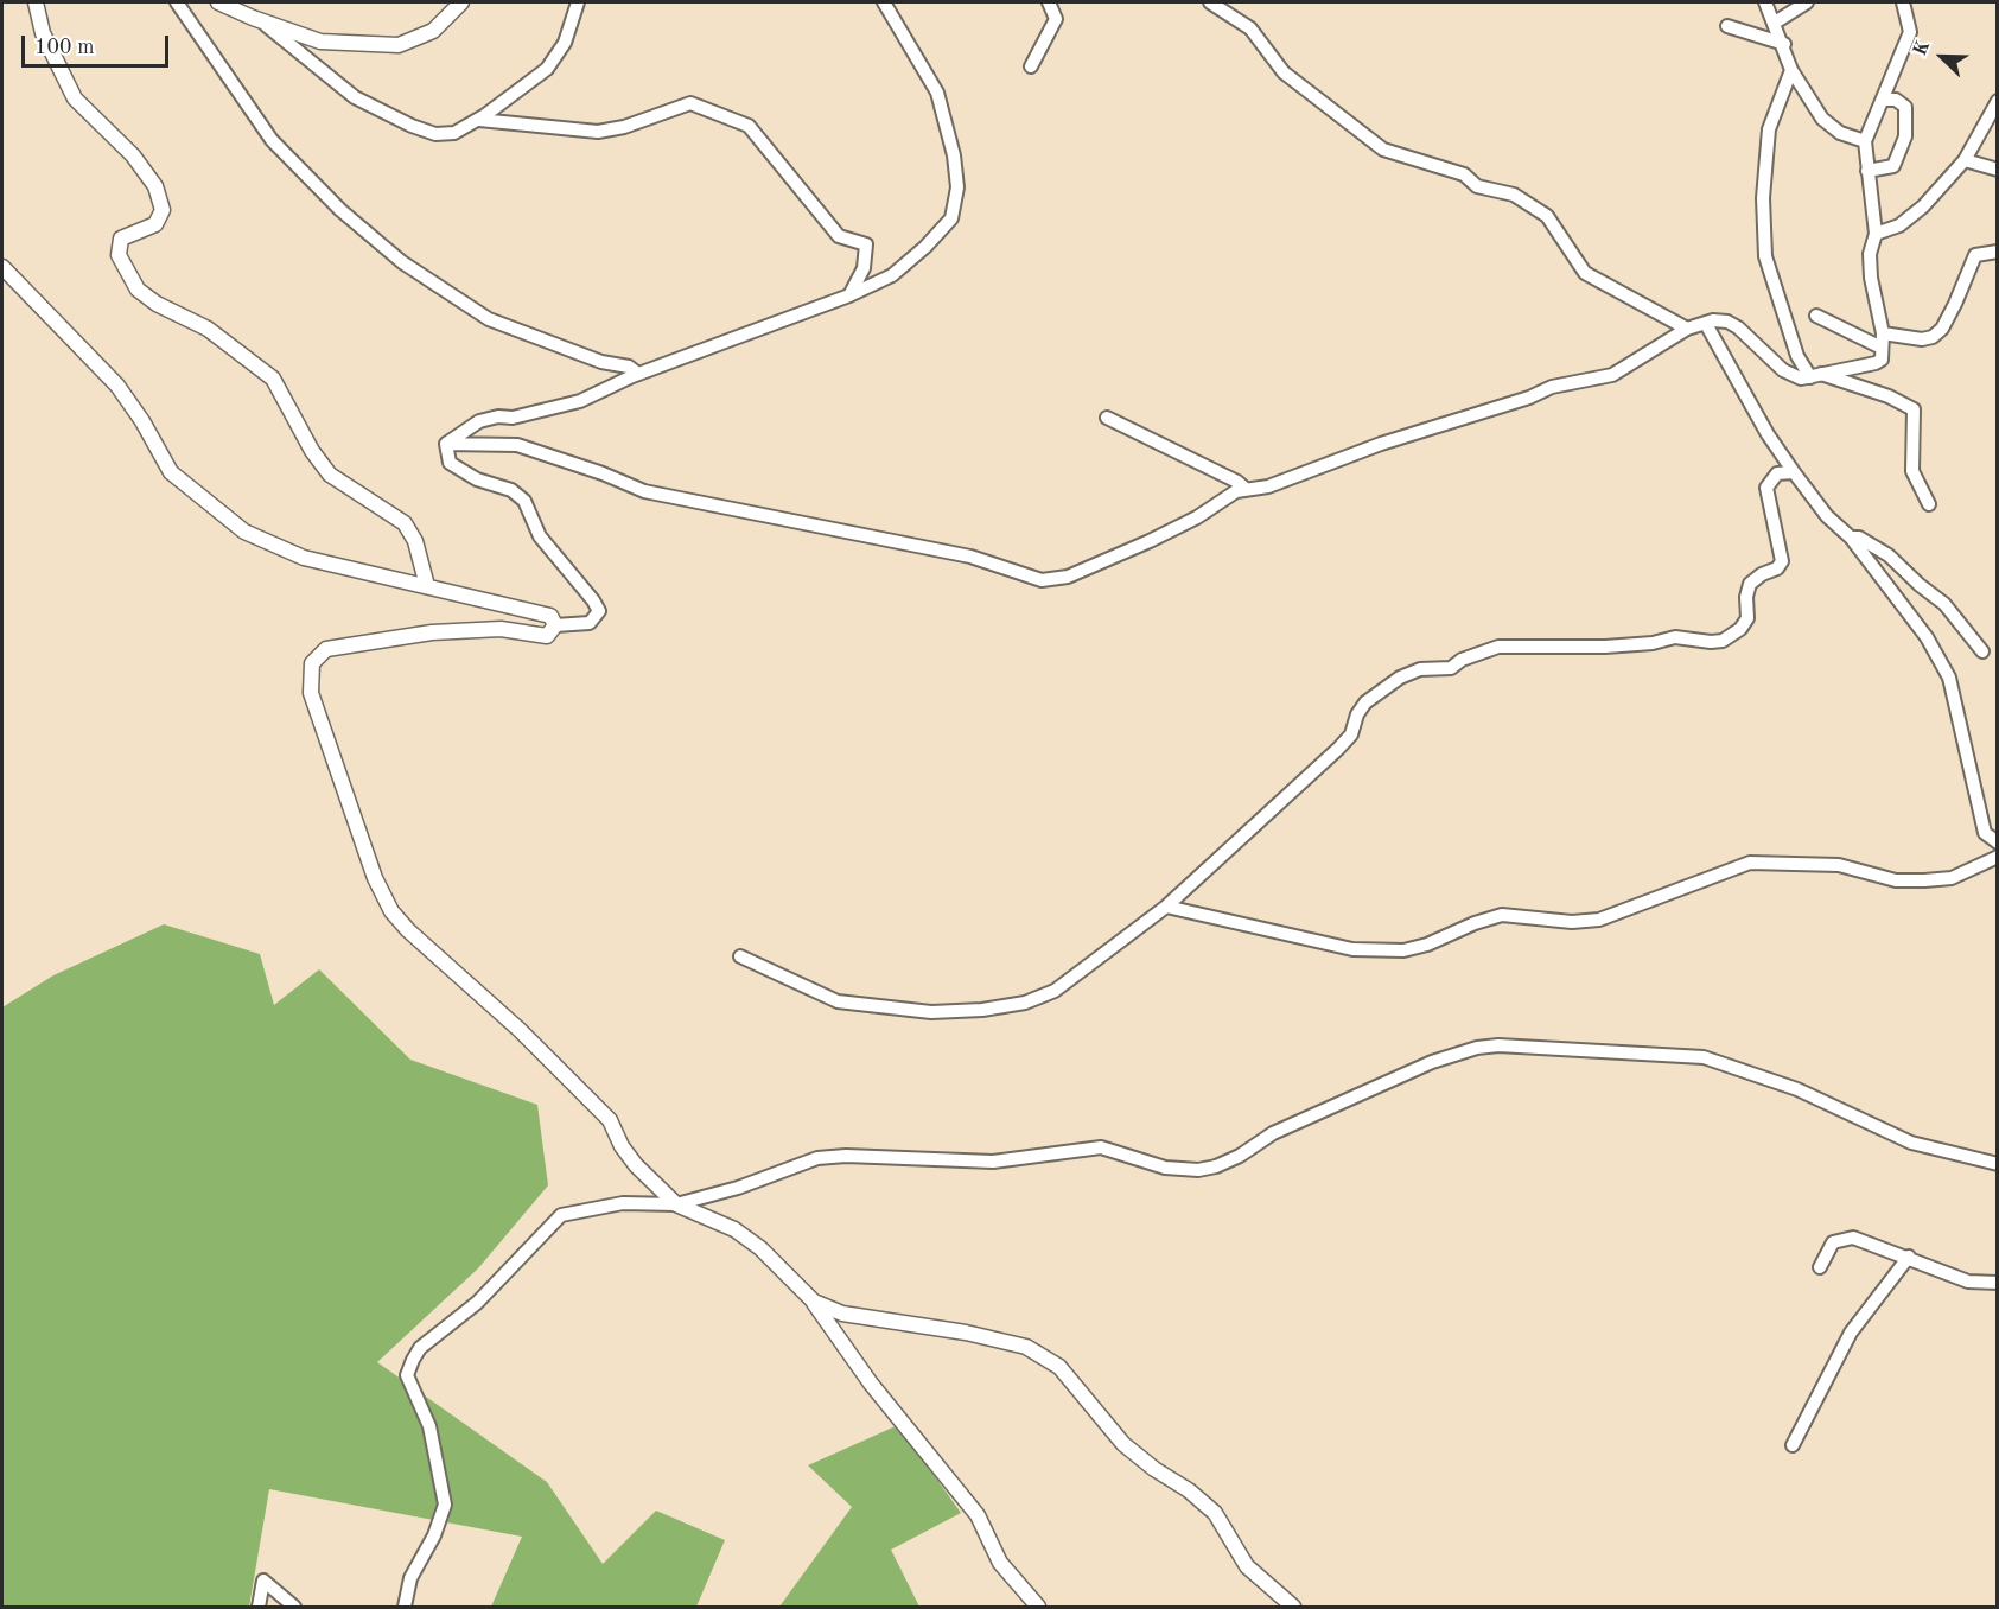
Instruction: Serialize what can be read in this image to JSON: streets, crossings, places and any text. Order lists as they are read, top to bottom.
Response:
{
  "scale_bar": "100 m",
  "north": "top left"
}
